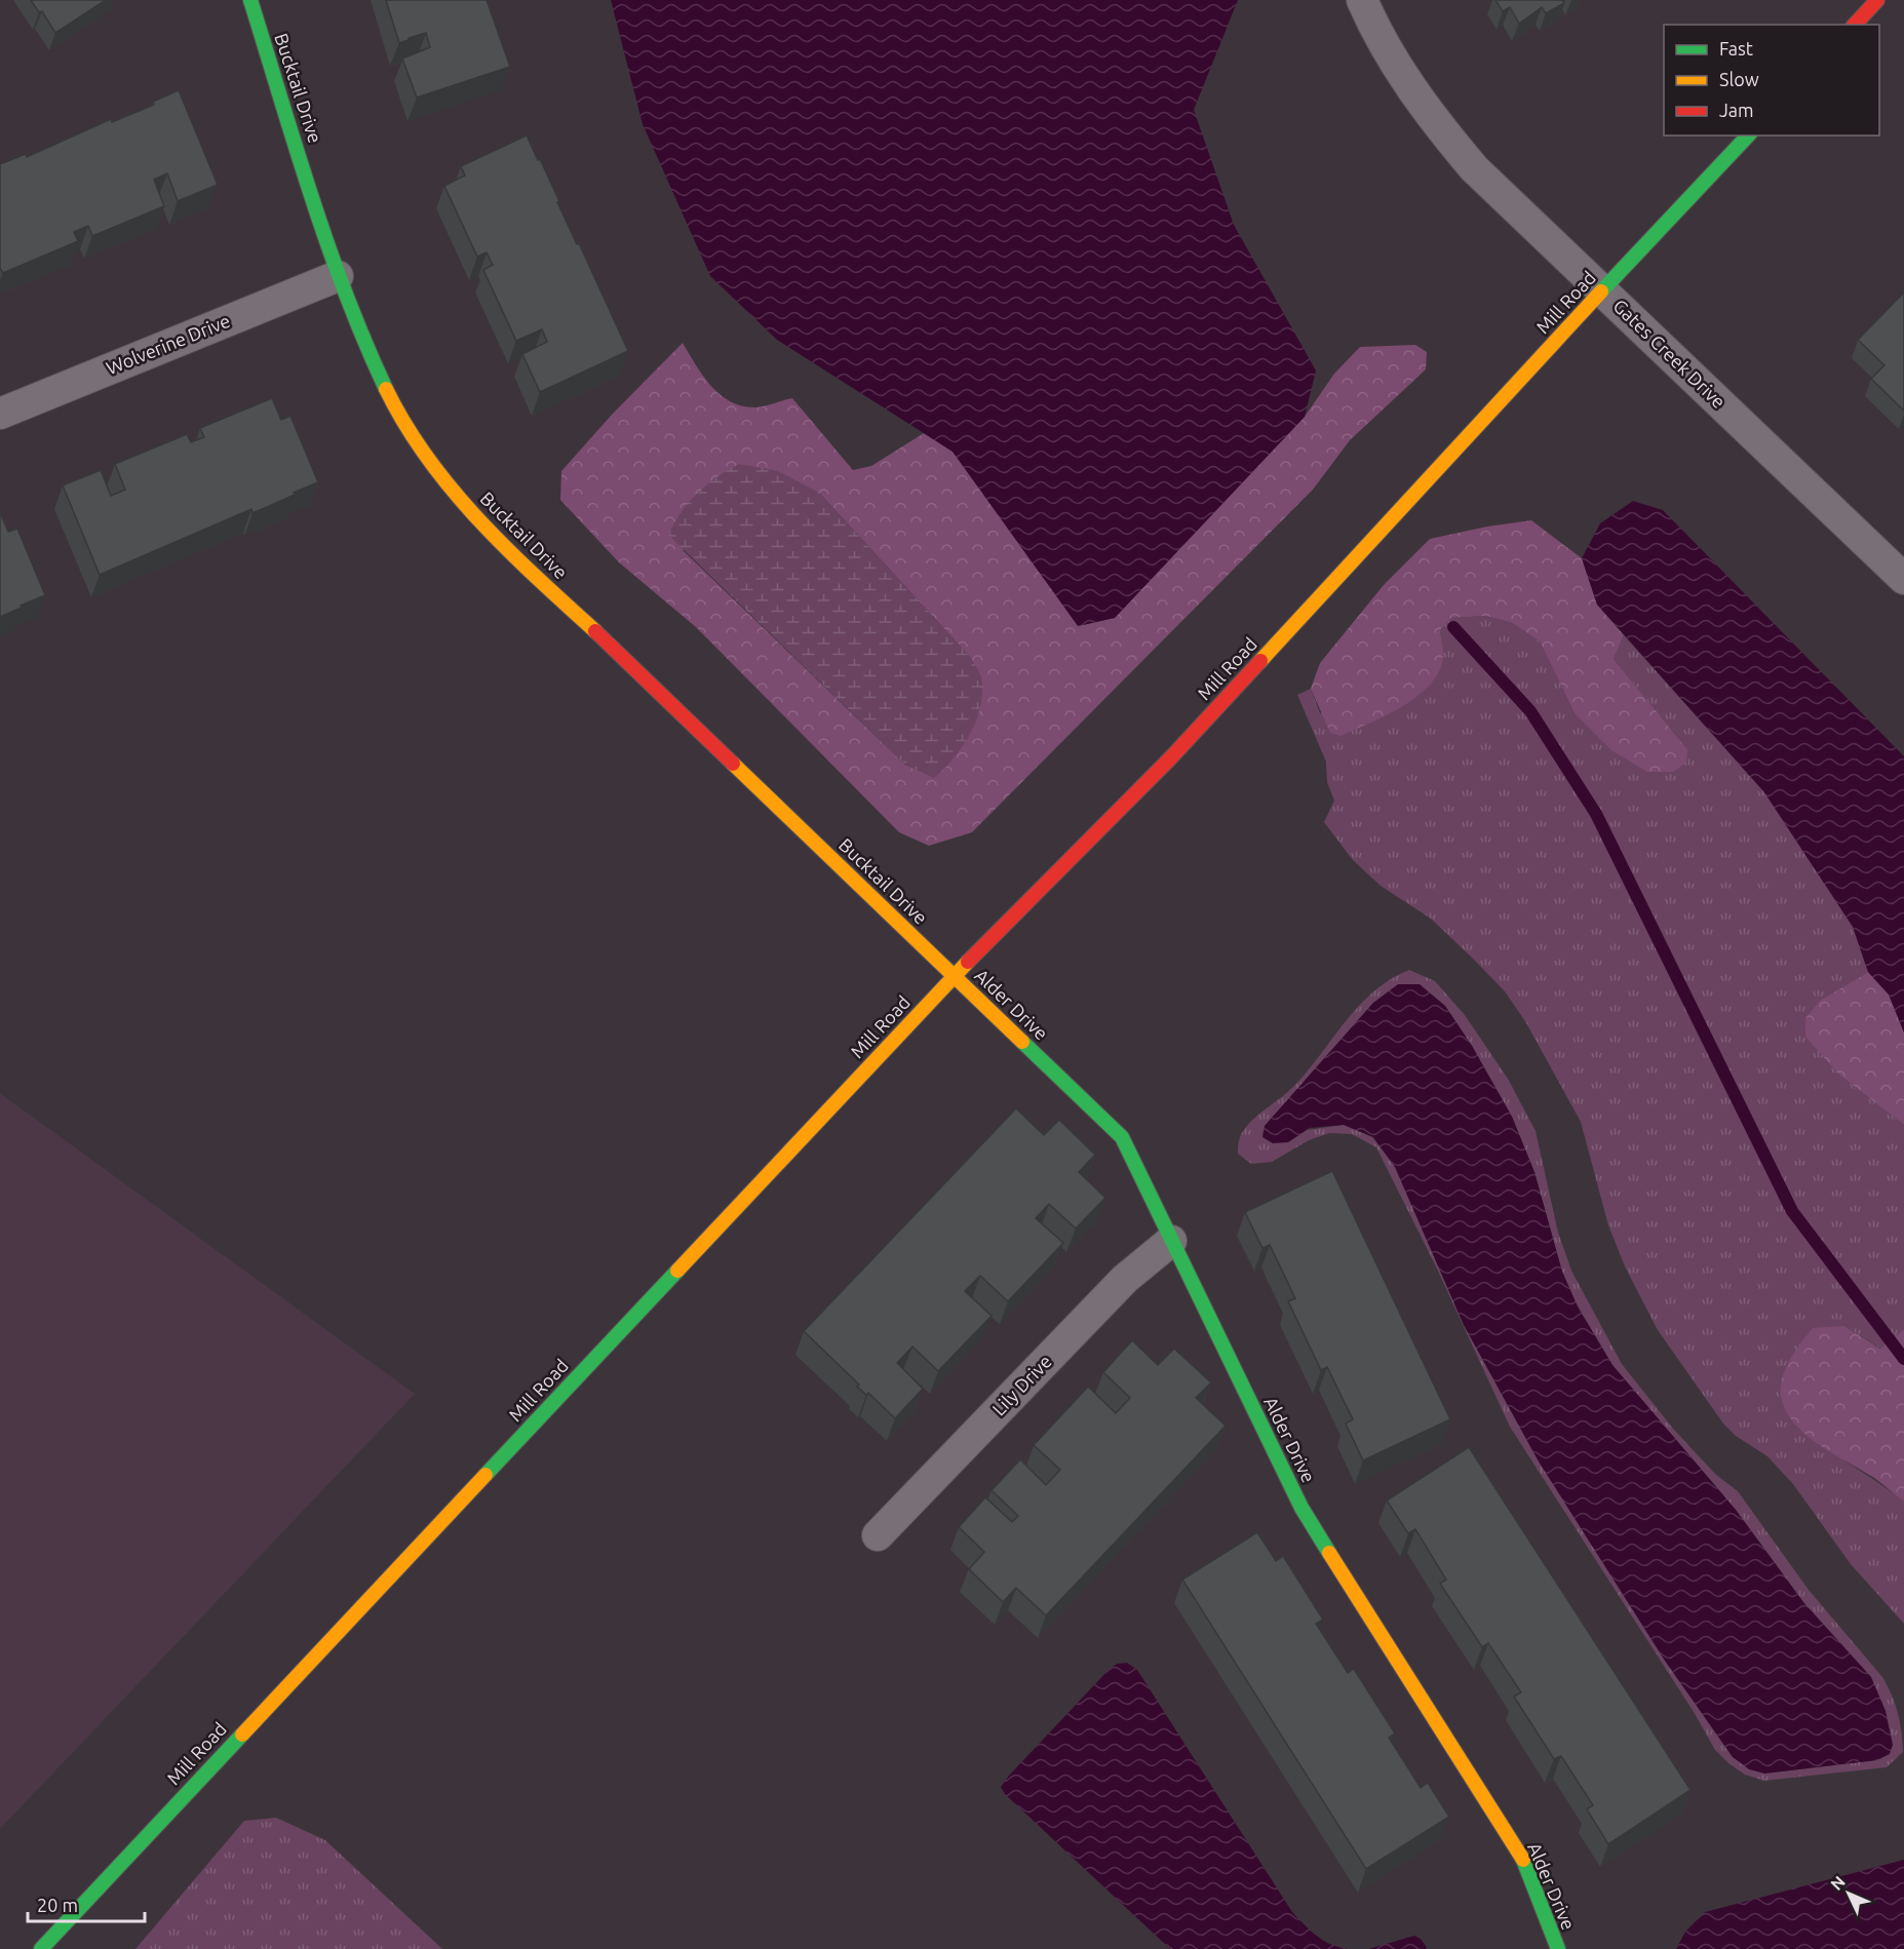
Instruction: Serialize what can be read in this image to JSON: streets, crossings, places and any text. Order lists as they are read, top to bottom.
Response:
{
  "streets": {
    "street": [
      "Bucktail Drive",
      "Mill Road",
      "Wolverine Drive",
      "Gates Creek Drive",
      "Alder Drive",
      "Lily Drive"
    ]
  },
  "crossings": [
    ["Bucktail Drive", "Mill Road"],
    ["Bucktail Drive", "Wolverine Drive"],
    ["Bucktail Drive", "Alder Drive"],
    ["Mill Road", "Gates Creek Drive"],
    ["Mill Road", "Alder Drive"],
    ["Alder Drive", "Lily Drive"]
  ],
  "legend": ["Fast", "Slow", "Jam"],
  "scale_bar": "20 m",
  "north": "top left"
}
